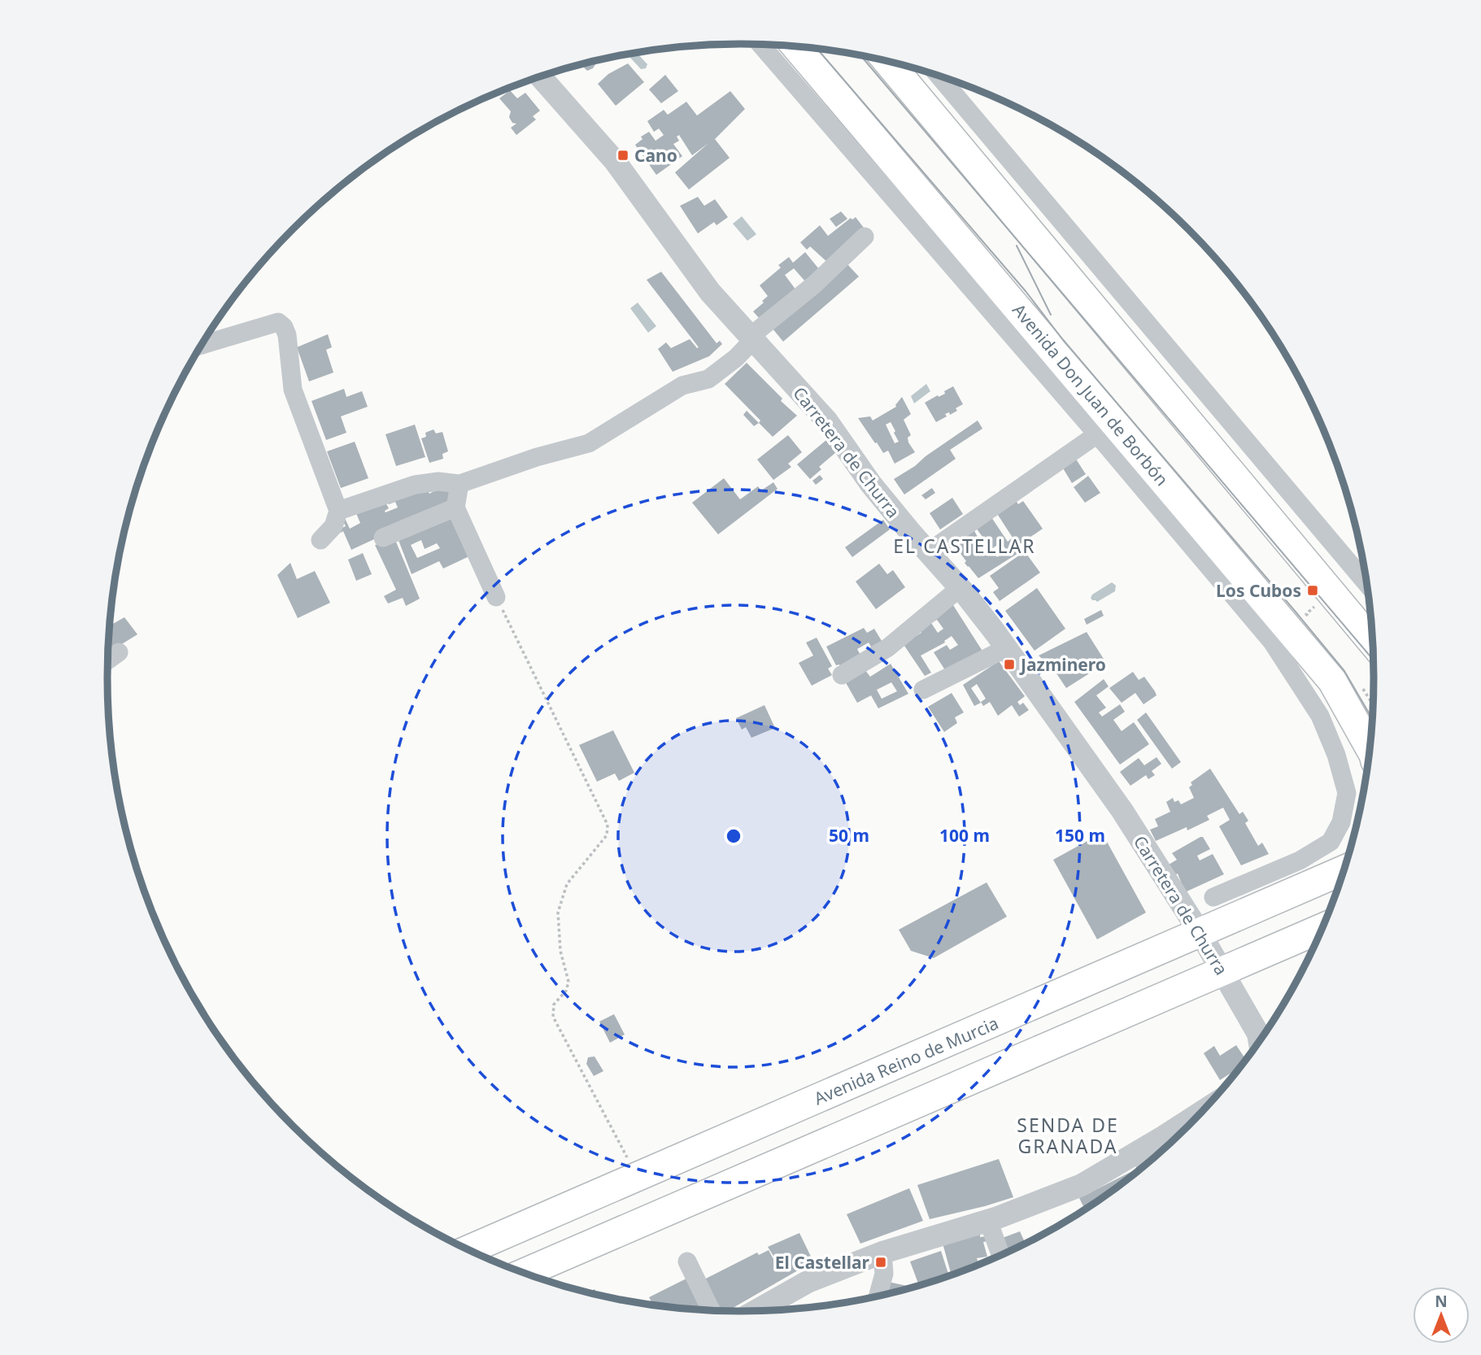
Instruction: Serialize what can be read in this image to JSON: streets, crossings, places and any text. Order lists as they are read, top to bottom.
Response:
{
  "streets": {
    "main road": ["Avenida Don Juan de Borbón", "Avenida Reino de Murcia"],
    "street": ["Carretera de Churra"]
  },
  "crossings": [
    ["Carretera de Churra", "Avenida Reino de Murcia"]
  ],
  "districts": ["EL CASTELLAR", "SENDA DE GRANADA"],
  "places": {
    "transit": [
      "Cano",
      "Los Cubos",
      "Jazminero",
      "El Castellar"
    ]
  },
  "north": "top",
  "rings": ["50 m", "100 m", "150 m"]
}
